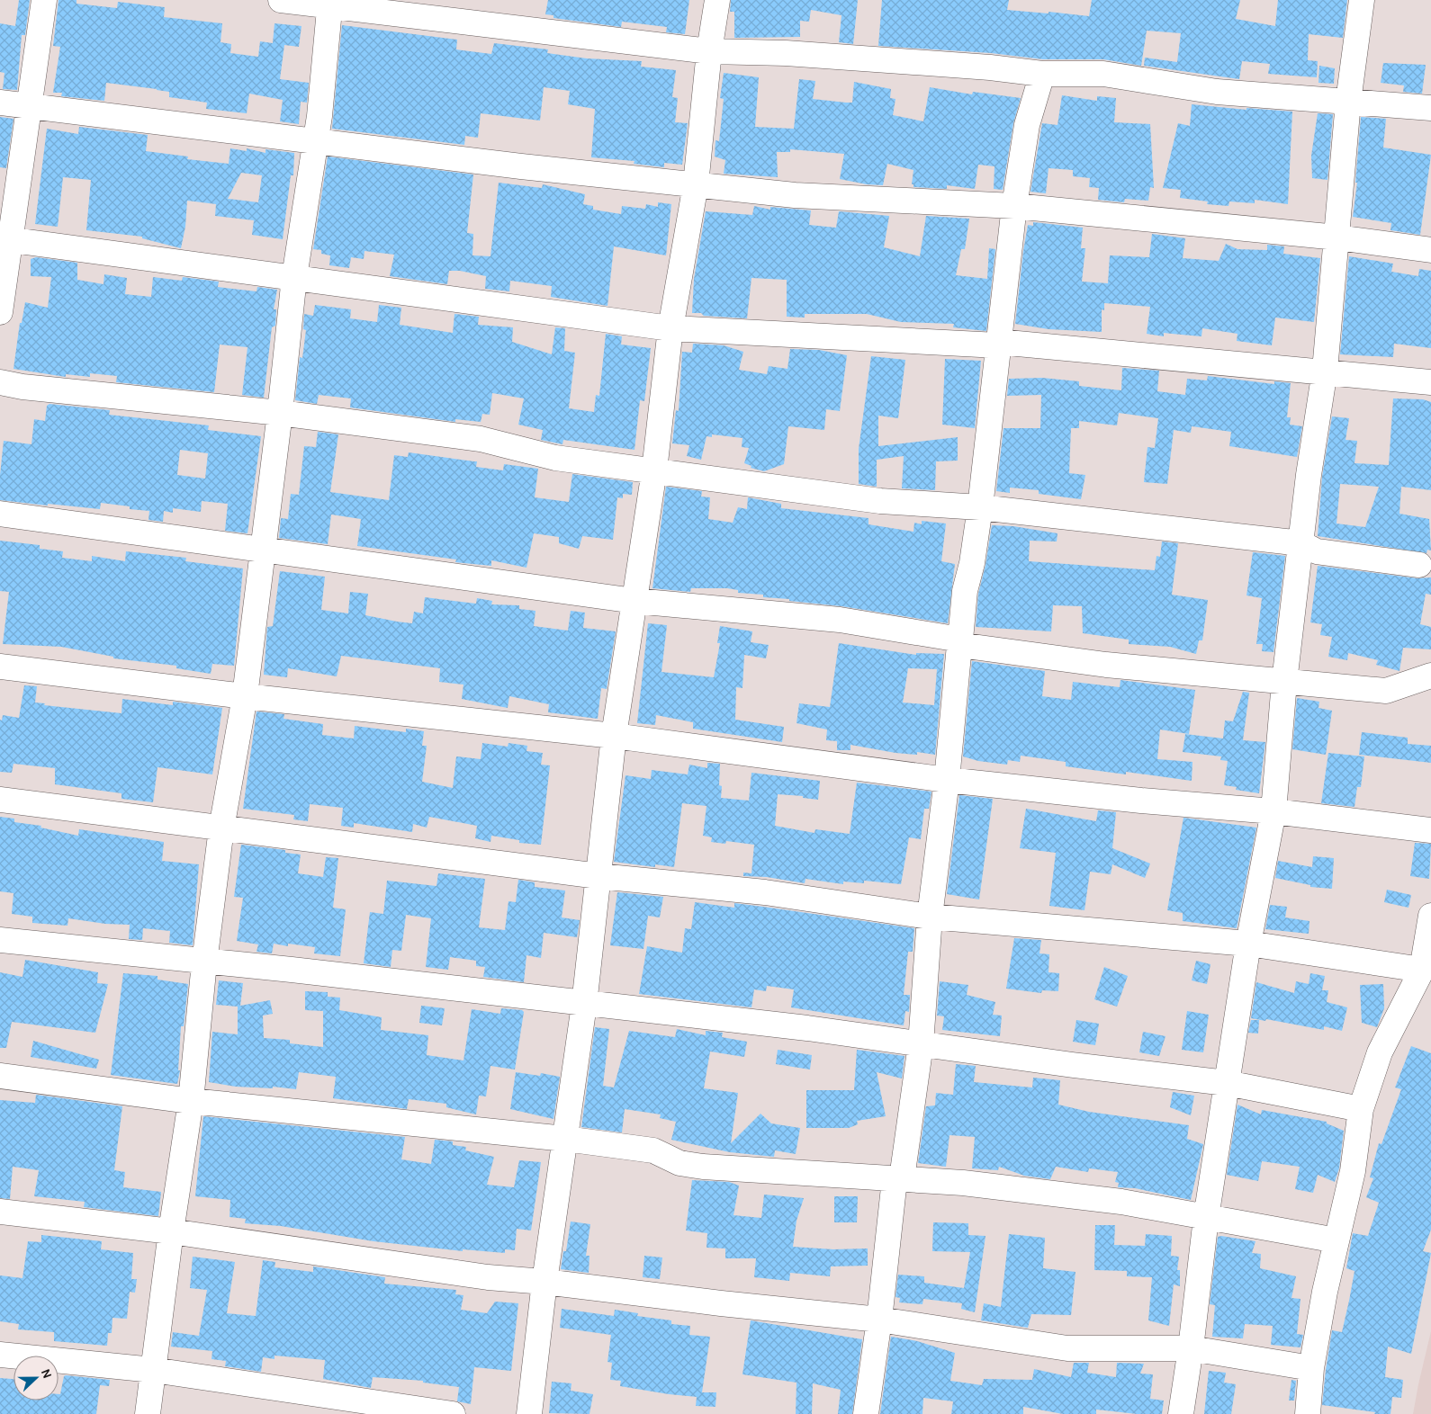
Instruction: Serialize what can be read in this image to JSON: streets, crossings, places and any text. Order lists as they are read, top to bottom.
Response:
{
  "north": "right"
}
